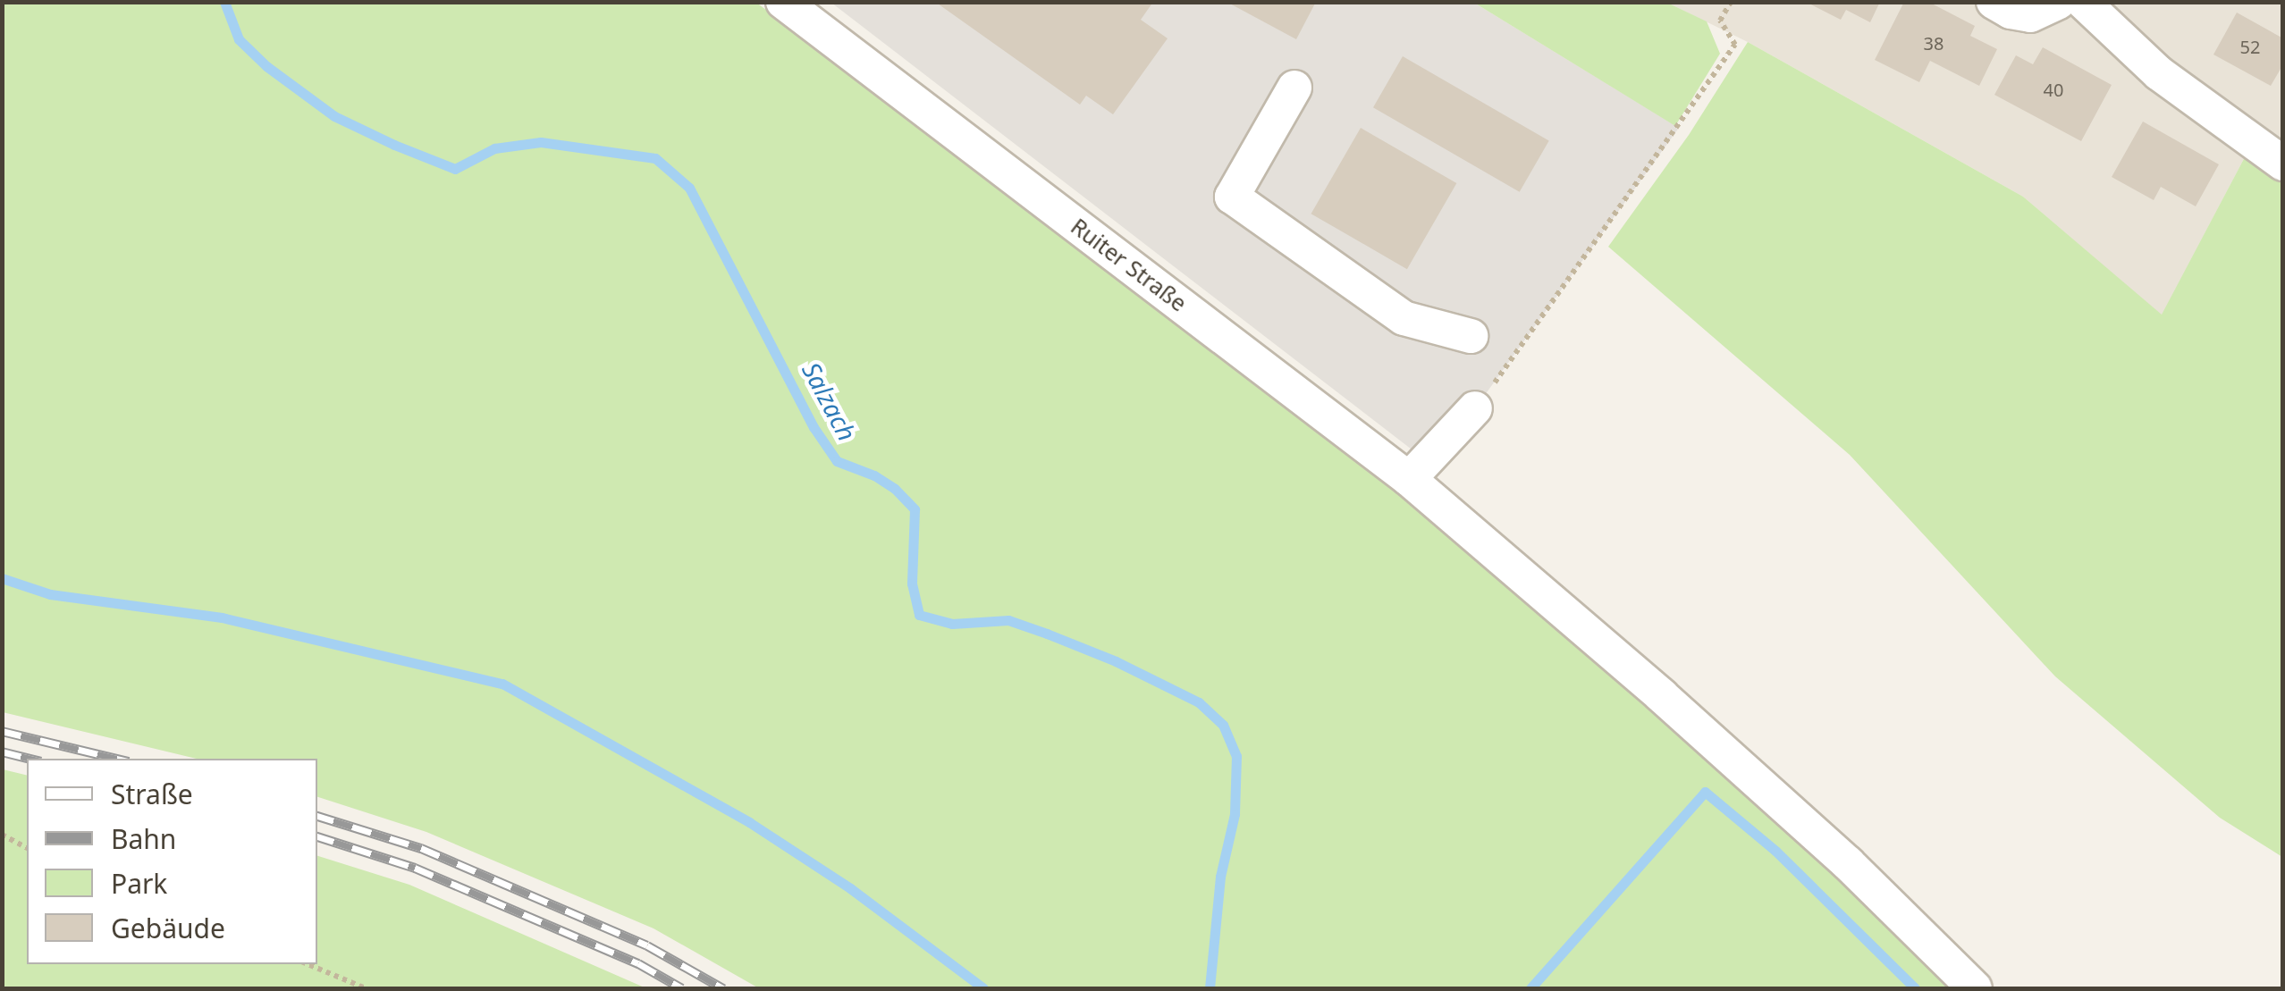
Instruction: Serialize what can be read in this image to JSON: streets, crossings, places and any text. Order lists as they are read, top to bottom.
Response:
{
  "streets": {
    "street": ["Ruiter Straße"]
  },
  "water": ["Salzach"],
  "house_numbers": ["38", "52", "40"],
  "legend": [
    "Straße",
    "Bahn",
    "Park",
    "Gebäude"
  ]
}
